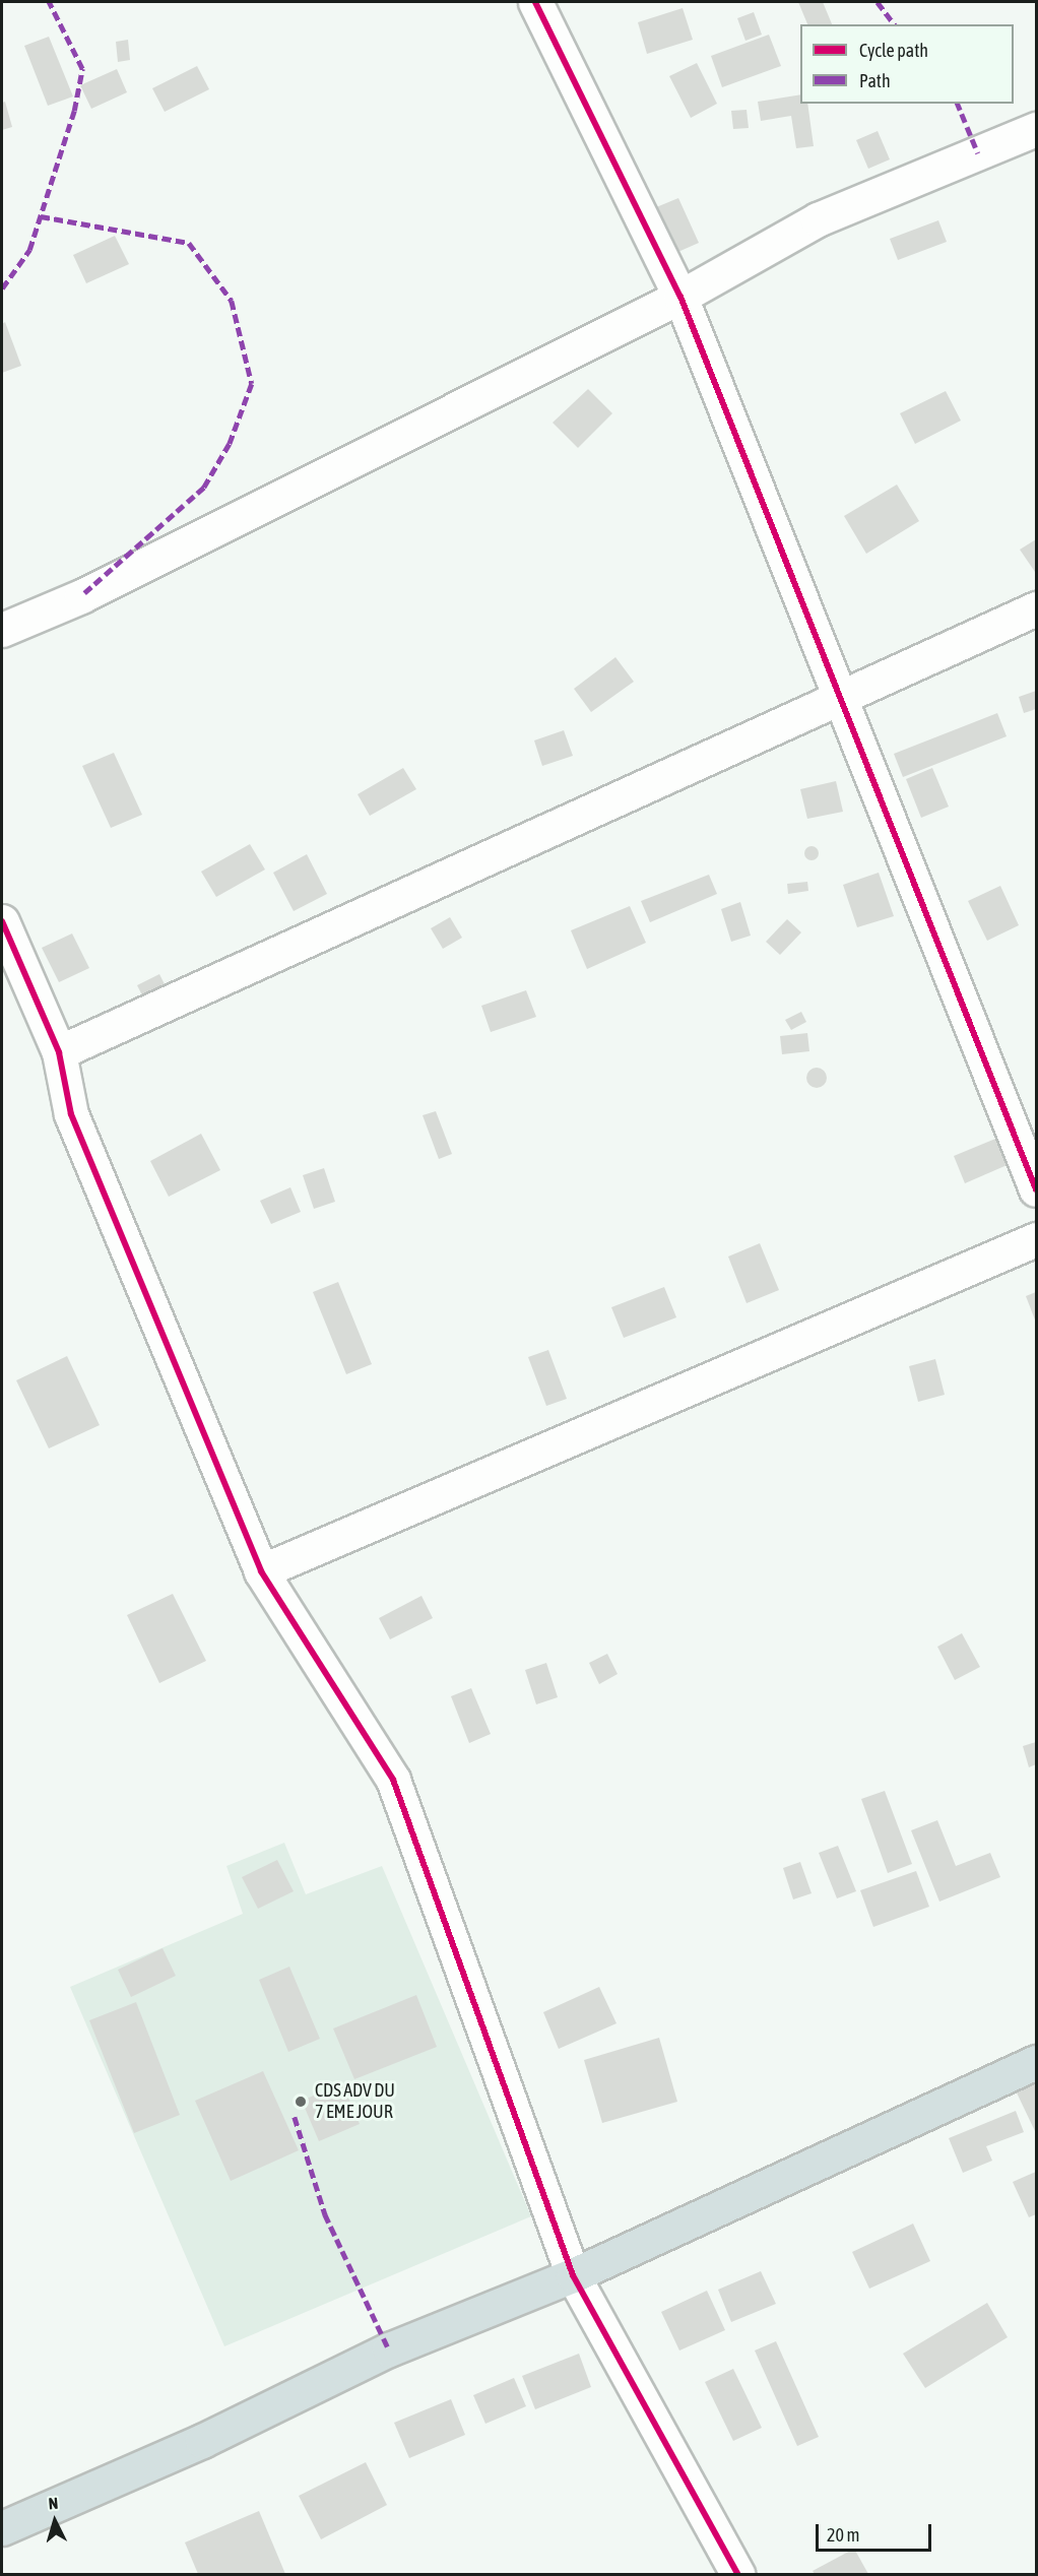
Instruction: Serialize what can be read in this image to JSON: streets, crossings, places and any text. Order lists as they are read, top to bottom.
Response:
{
  "places": ["CDS ADV DU 7 EME JOUR"],
  "legend": ["Cycle path", "Path"],
  "scale_bar": "20 m",
  "north": "top"
}
